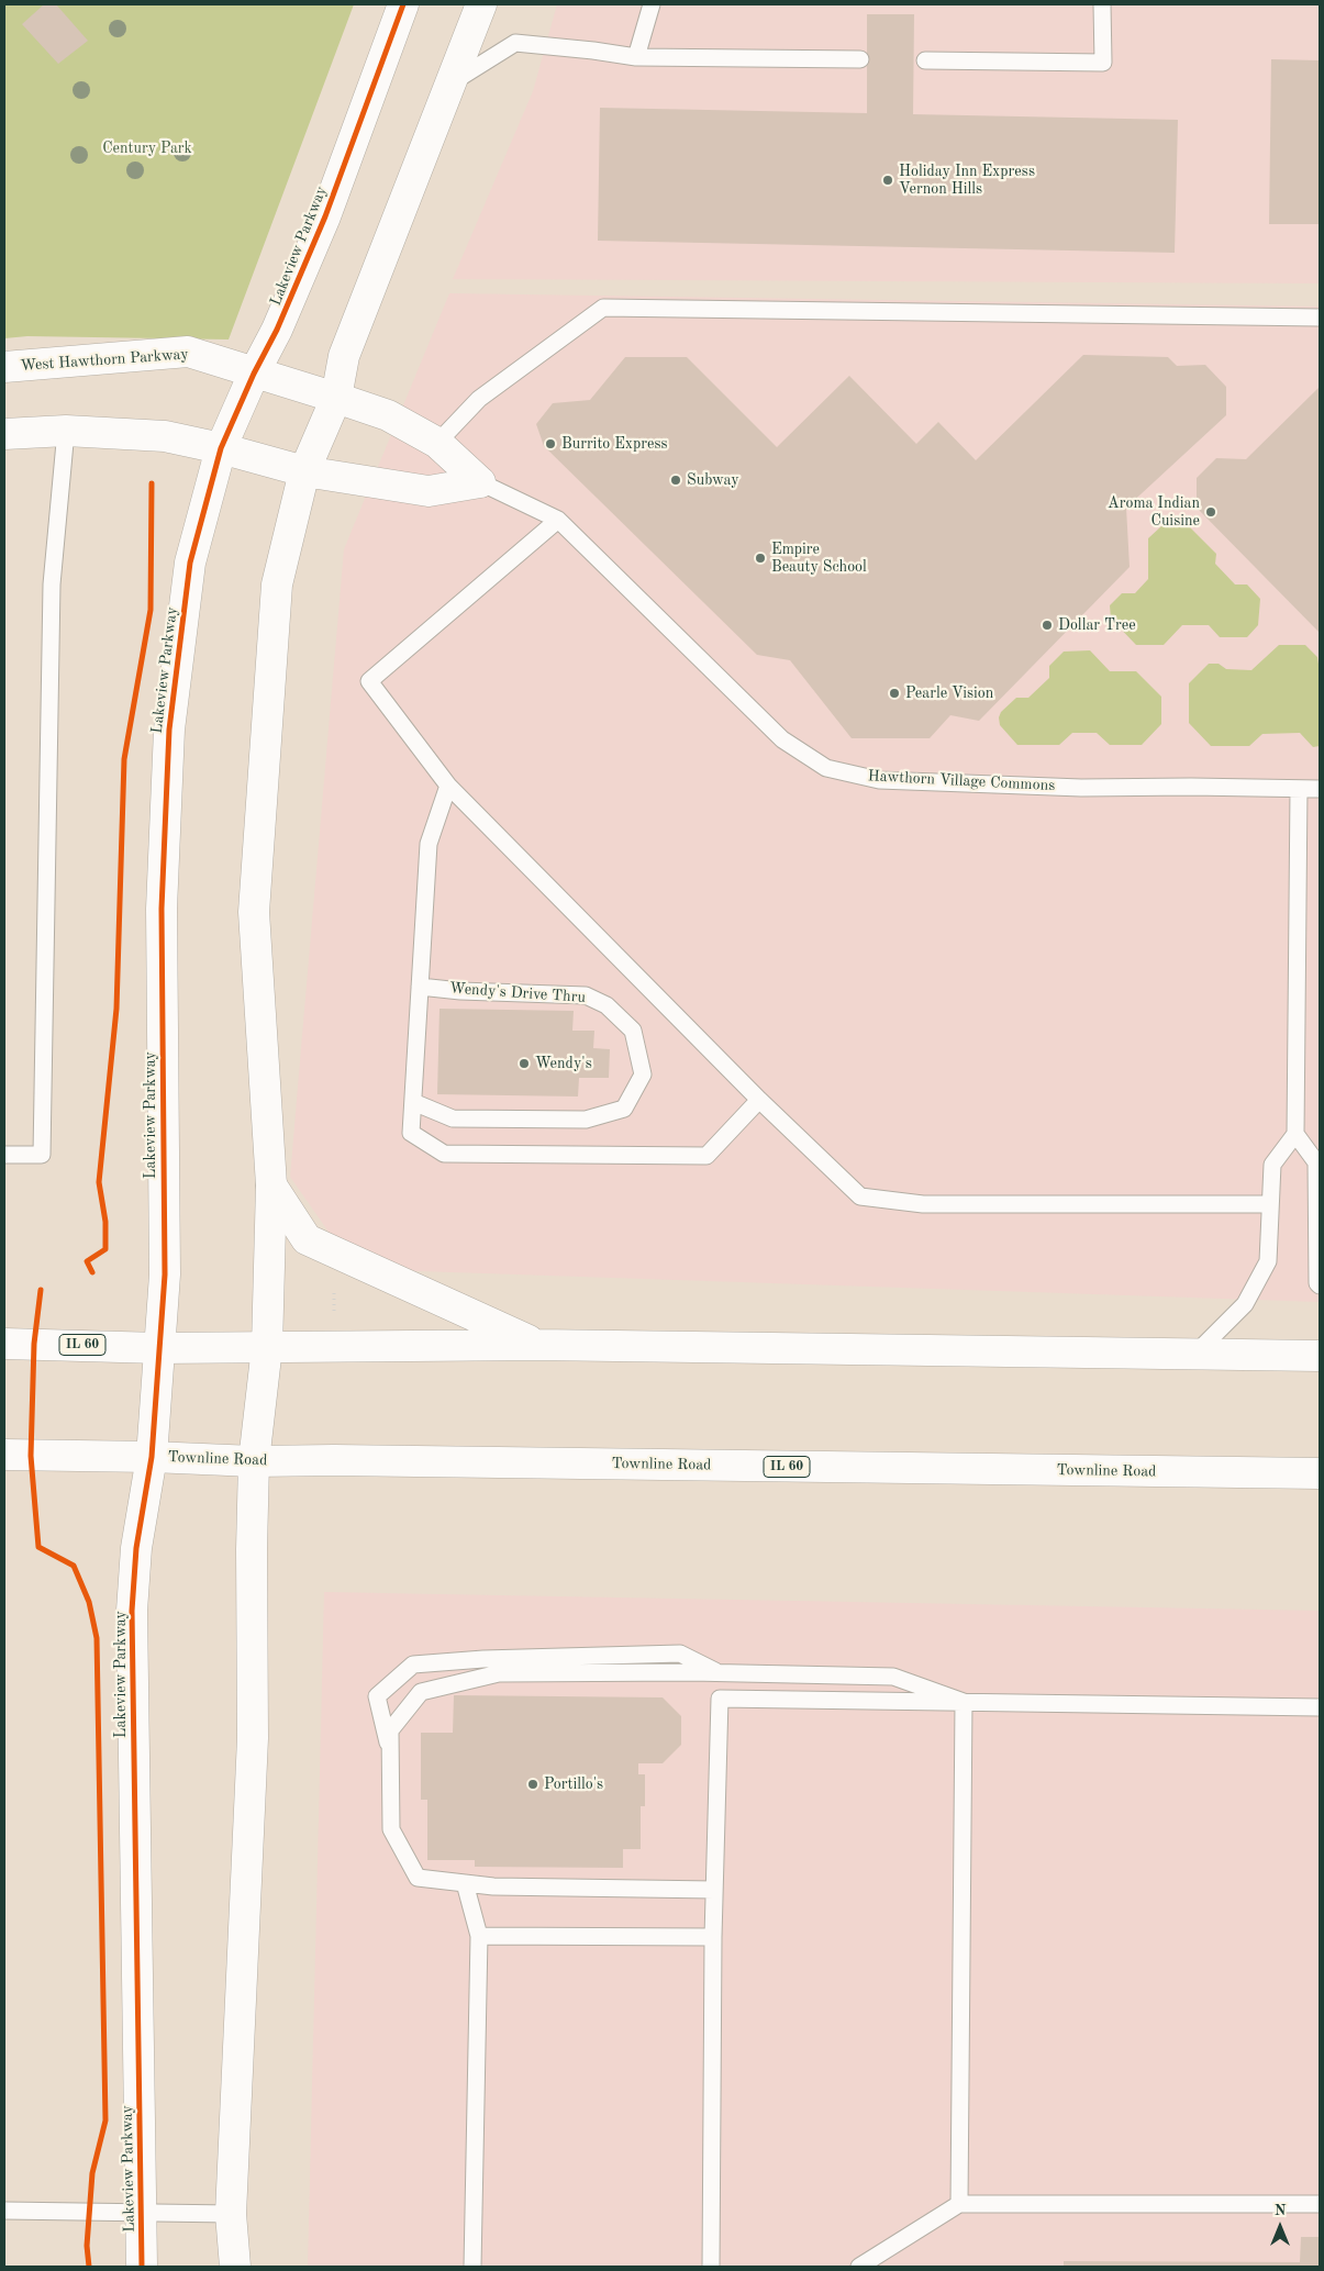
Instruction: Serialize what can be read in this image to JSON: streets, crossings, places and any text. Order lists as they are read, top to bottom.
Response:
{
  "streets": {
    "street": [
      "Lakeview Parkway",
      "West Hawthorn Parkway",
      "IL 60",
      "Townline Road"
    ],
    "lane": ["Hawthorn Village Commons", "Wendy's Drive Thru"]
  },
  "crossings": [
    ["Lakeview Parkway", "West Hawthorn Parkway"],
    ["Lakeview Parkway", "IL 60"],
    ["Lakeview Parkway", "Townline Road"],
    ["West Hawthorn Parkway", "Hawthorn Village Commons"]
  ],
  "parks": ["Century Park"],
  "places": [
    "Holiday Inn Express Vernon Hills",
    "Burrito Express",
    "Subway",
    "Aroma Indian Cuisine",
    "Empire Beauty School",
    "Dollar Tree",
    "Pearle Vision",
    "Wendy's",
    "Portillo's"
  ],
  "north": "top"
}
